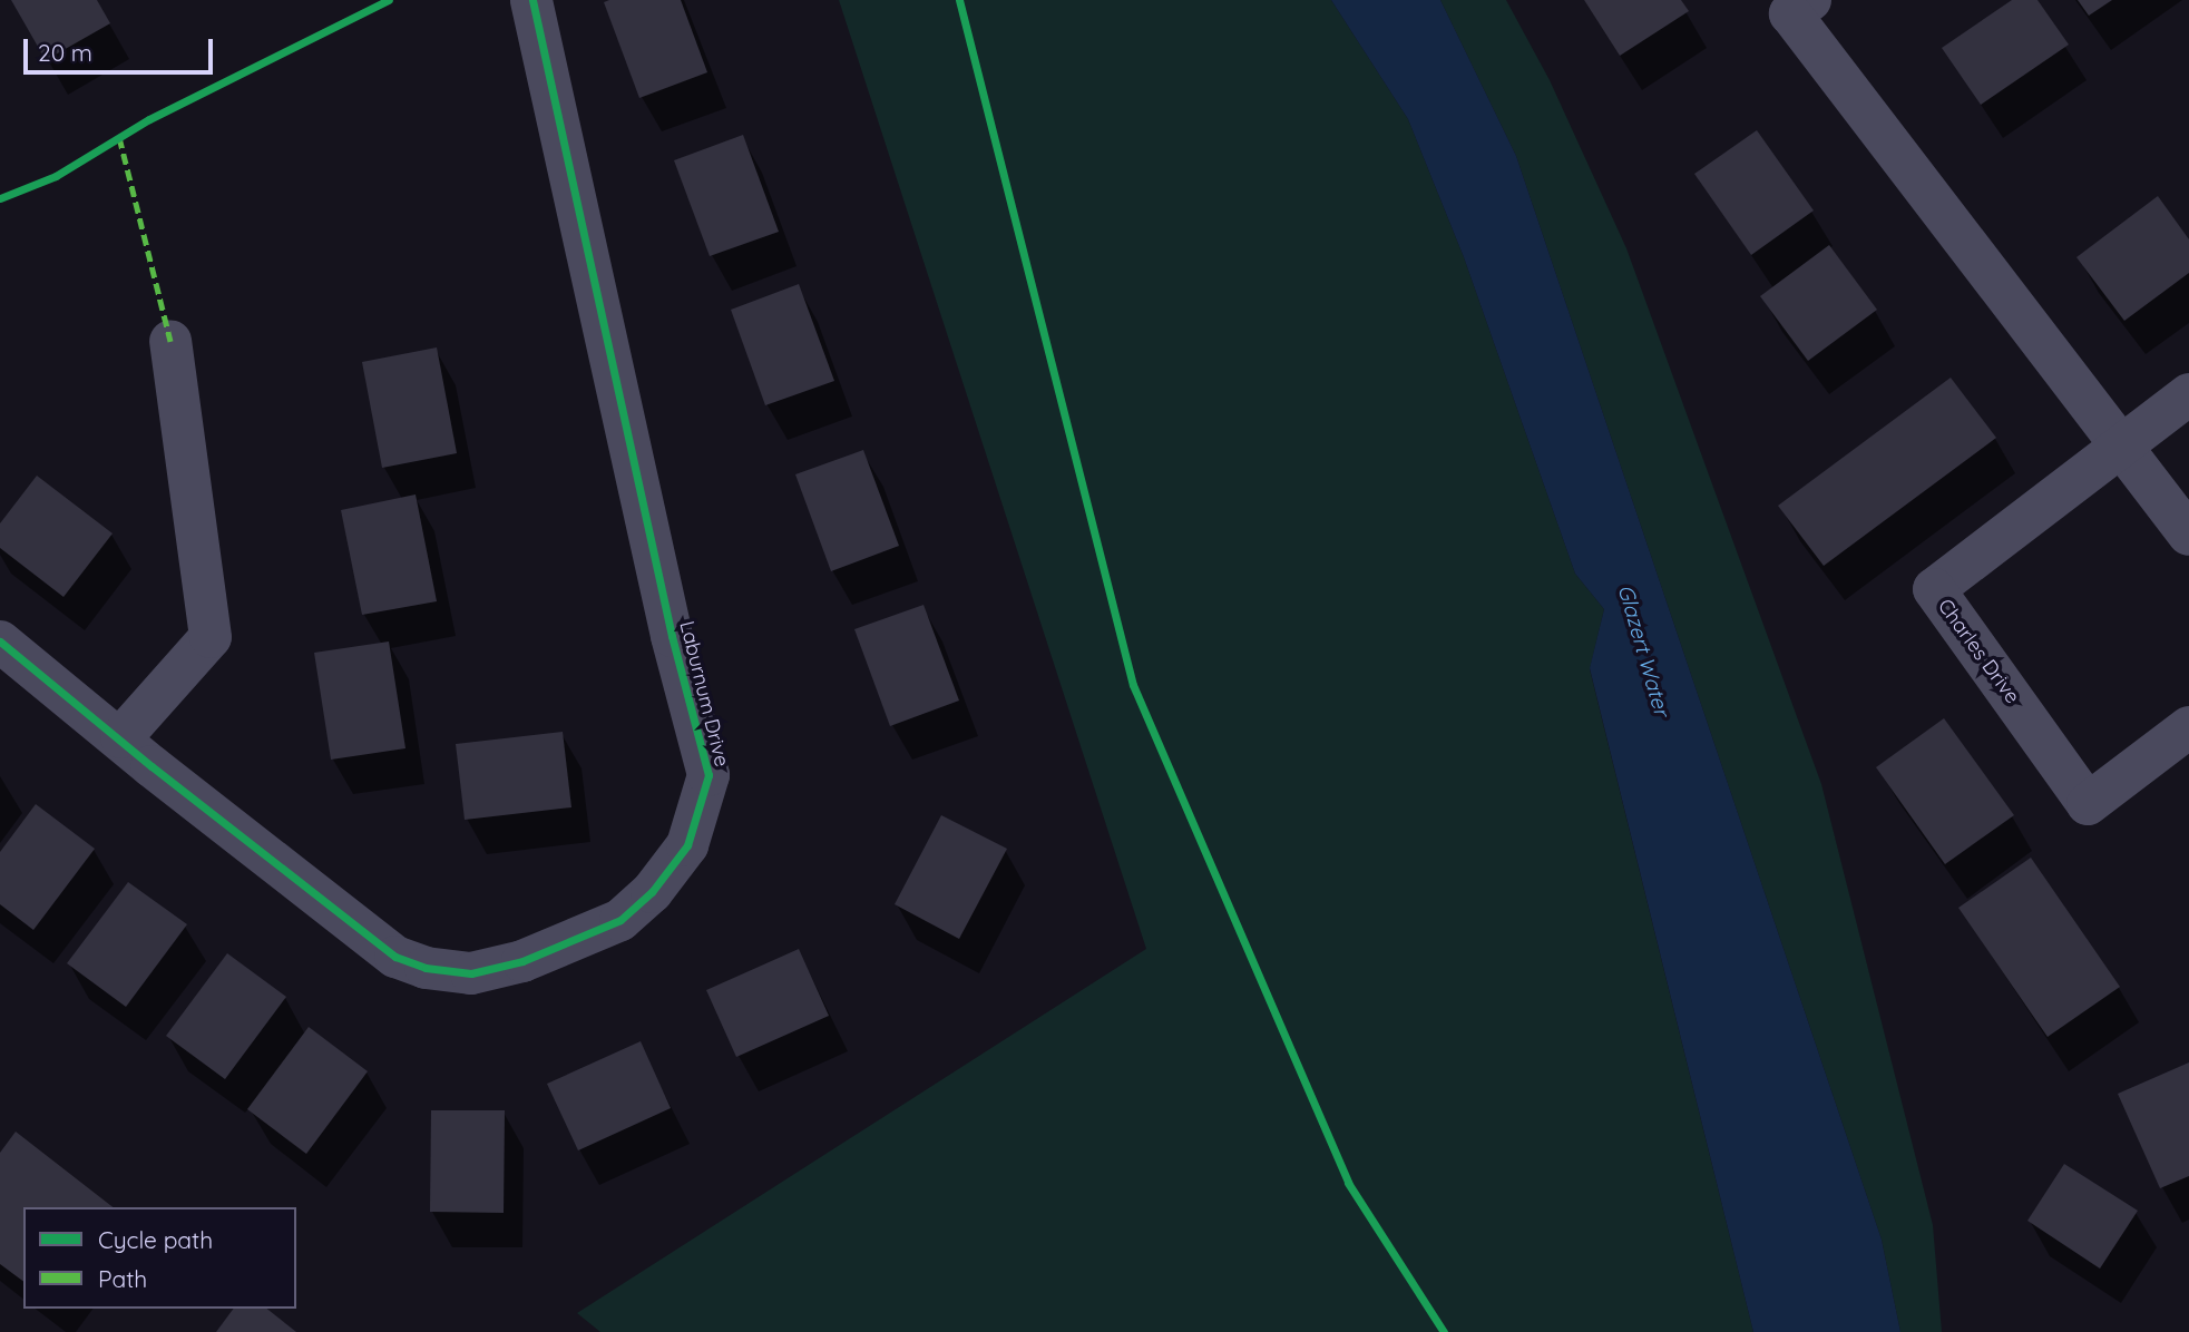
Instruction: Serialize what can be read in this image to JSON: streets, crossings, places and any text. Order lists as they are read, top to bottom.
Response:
{
  "streets": {
    "street": ["Charles Drive", "Laburnum Drive"]
  },
  "water": ["Glazert Water"],
  "legend": ["Cycle path", "Path"],
  "scale_bar": "20 m"
}
